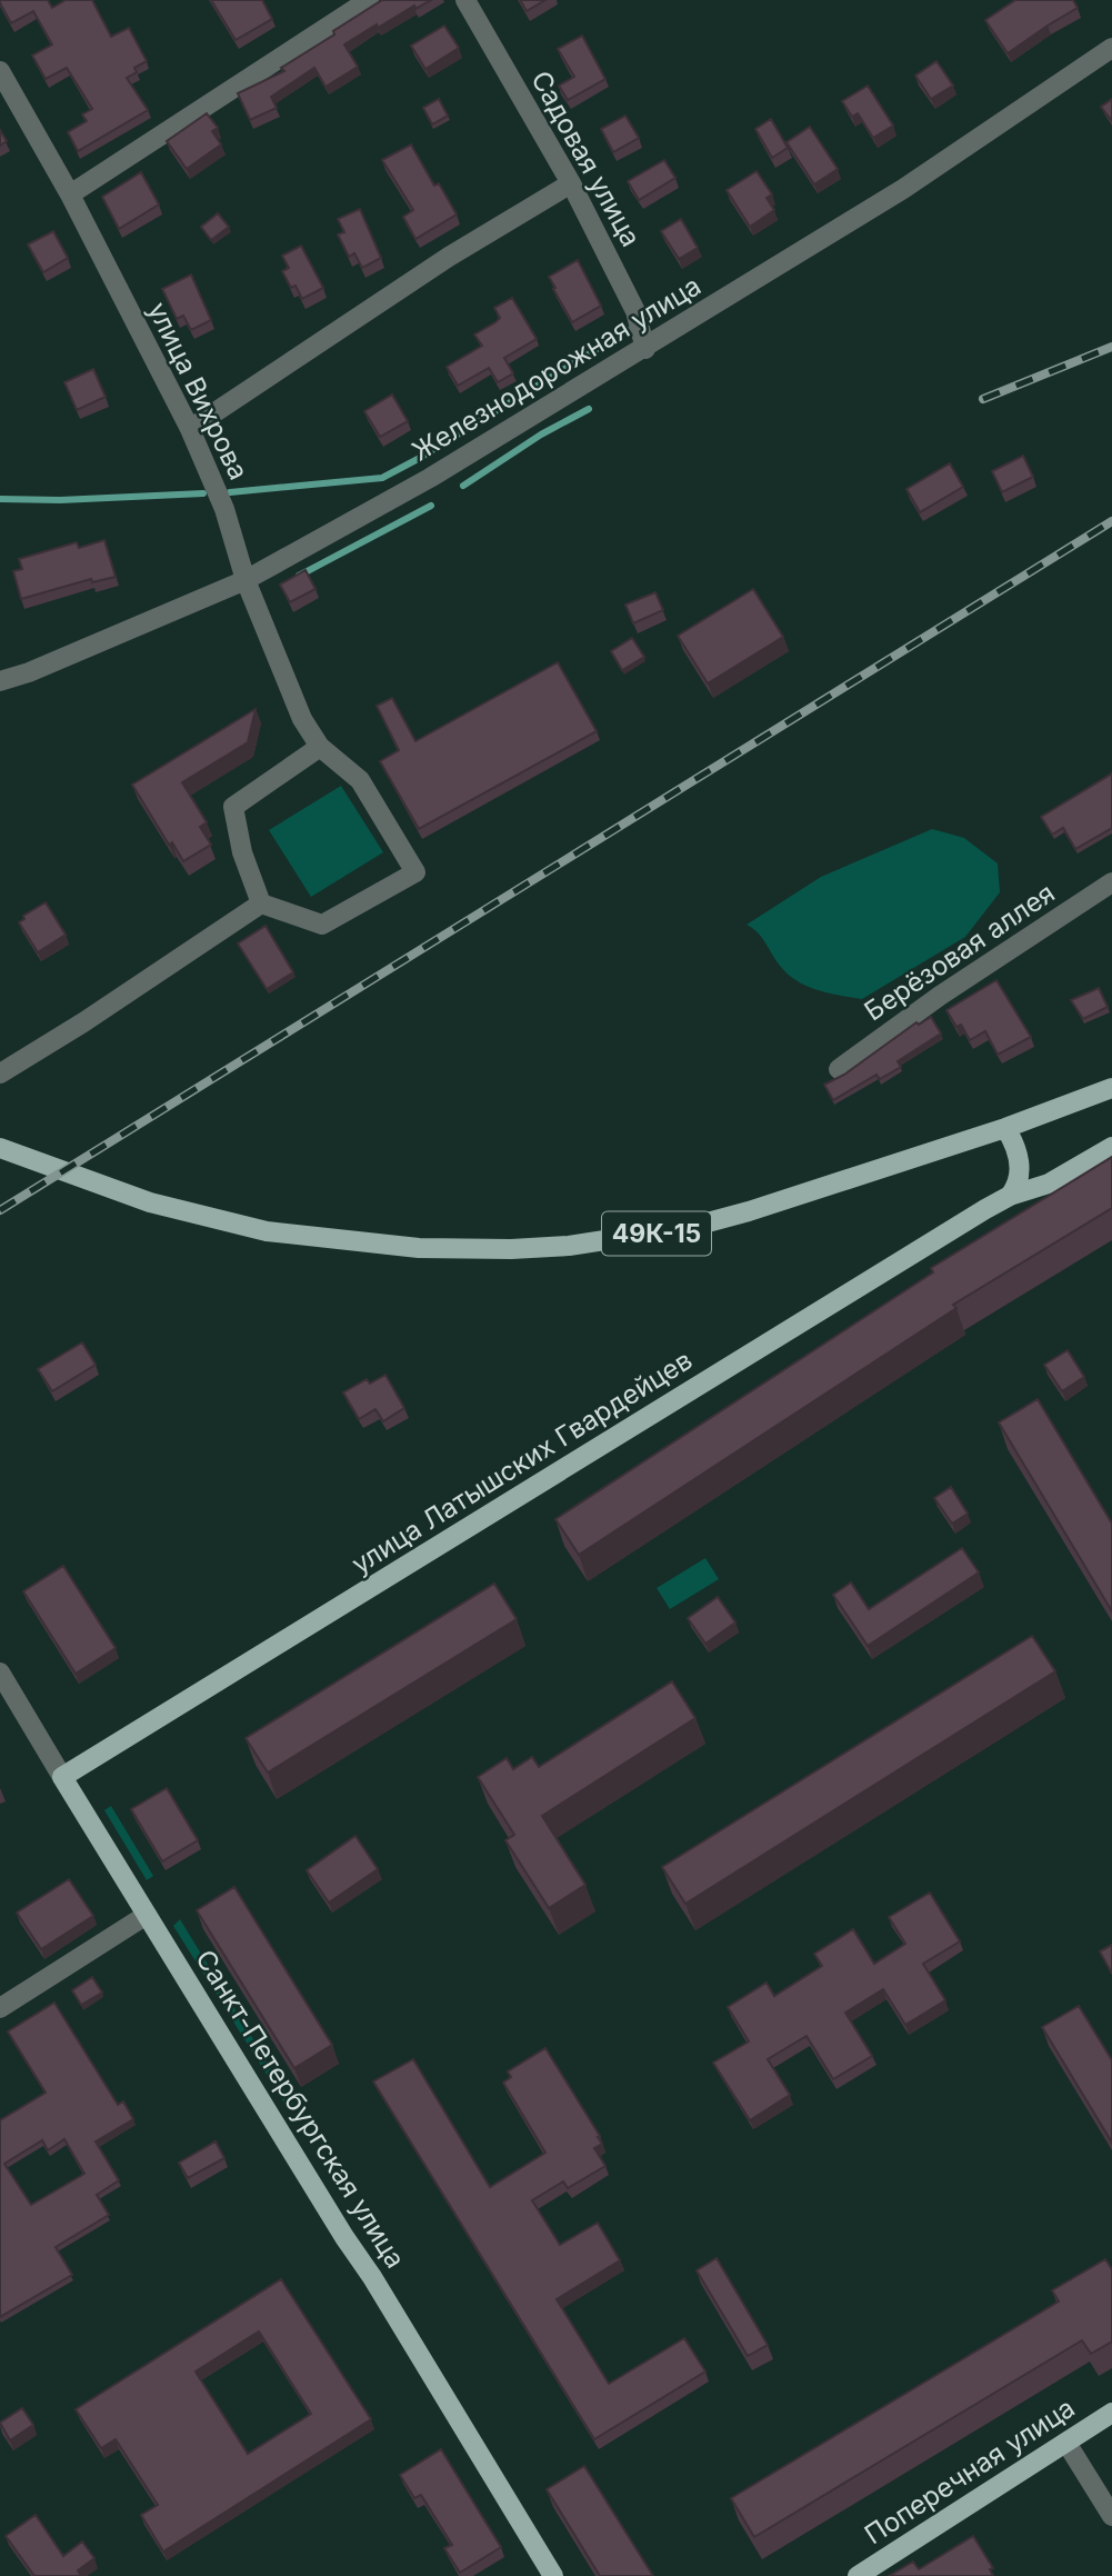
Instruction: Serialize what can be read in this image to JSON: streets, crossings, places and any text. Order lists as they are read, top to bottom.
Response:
{
  "streets": {
    "main road": [
      "49К-15",
      "улица Латышских Гвардейцев",
      "Санкт-Петербургская улица",
      "Поперечная улица"
    ],
    "street": [
      "Садовая улица",
      "Железнодорожная улица",
      "улица Вихрова",
      "Берёзовая аллея"
    ]
  },
  "crossings": [
    ["Садовая улица", "Железнодорожная улица"],
    ["Железнодорожная улица", "улица Вихрова"],
    ["улица Латышских Гвардейцев", "Санкт-Петербургская улица"]
  ]
}
